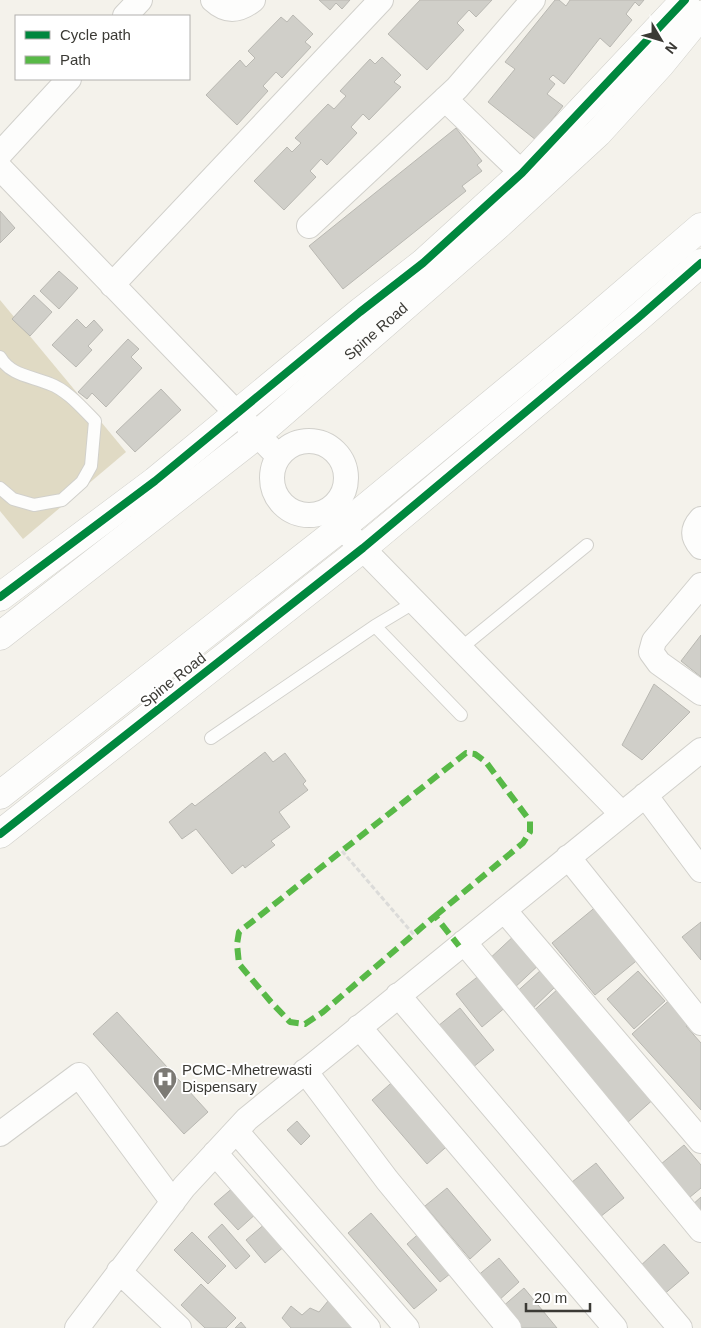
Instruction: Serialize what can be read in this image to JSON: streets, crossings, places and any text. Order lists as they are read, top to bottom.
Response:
{
  "streets": {
    "main road": ["Spine Road"]
  },
  "places": {
    "hospital": ["PCMC-Mhetrewasti Dispensary"]
  },
  "legend": ["Cycle path", "Path"],
  "scale_bar": "20 m",
  "north": "bottom right"
}
